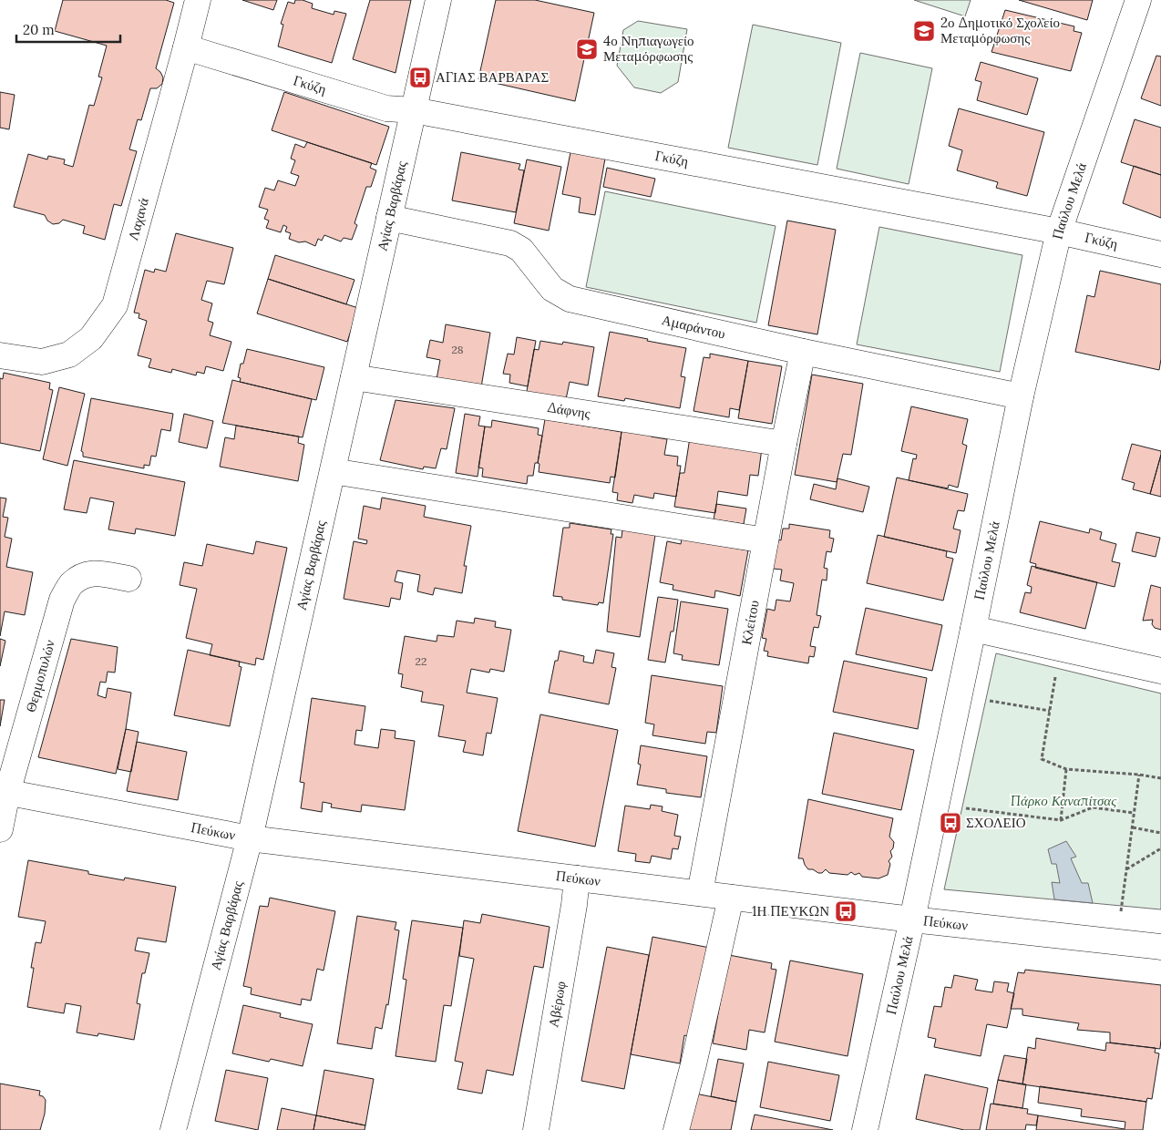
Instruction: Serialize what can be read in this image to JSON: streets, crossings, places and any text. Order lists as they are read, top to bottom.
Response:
{
  "streets": {
    "street": [
      "Γκύζη",
      "Παύλου Μελά",
      "Αγίας Βαρβάρας",
      "Λαχανά",
      "Αμαράντου",
      "Δάφνης",
      "Κλείτου",
      "Θερμοπυλών",
      "Πεύκων",
      "Αβέρωφ"
    ]
  },
  "crossings": [
    ["Γκύζη", "Παύλου Μελά"],
    ["Γκύζη", "Αγίας Βαρβάρας"],
    ["Γκύζη", "Λαχανά"],
    ["Παύλου Μελά", "Αμαράντου"],
    ["Παύλου Μελά", "Πεύκων"],
    ["Αγίας Βαρβάρας", "Αμαράντου"],
    ["Αγίας Βαρβάρας", "Δάφνης"],
    ["Αγίας Βαρβάρας", "Πεύκων"],
    ["Αμαράντου", "Κλείτου"],
    ["Δάφνης", "Κλείτου"],
    ["Κλείτου", "Πεύκων"],
    ["Θερμοπυλών", "Πεύκων"],
    ["Πεύκων", "Αβέρωφ"]
  ],
  "parks": ["Πάρκο Καναπίτσας"],
  "places": {
    "school or university": ["2ο Δημοτικό Σχολείο Μεταμόρφωσης", "4ο Νηπιαγωγείο Μεταμόρφωσης"],
    "bus stop": ["ΑΓΙΑΣ ΒΑΡΒΑΡΑΣ", "ΣΧΟΛΕΙΟ", "1Η ΠΕΥΚΩΝ"]
  },
  "house_numbers": ["28", "22"],
  "scale_bar": "20 m"
}
